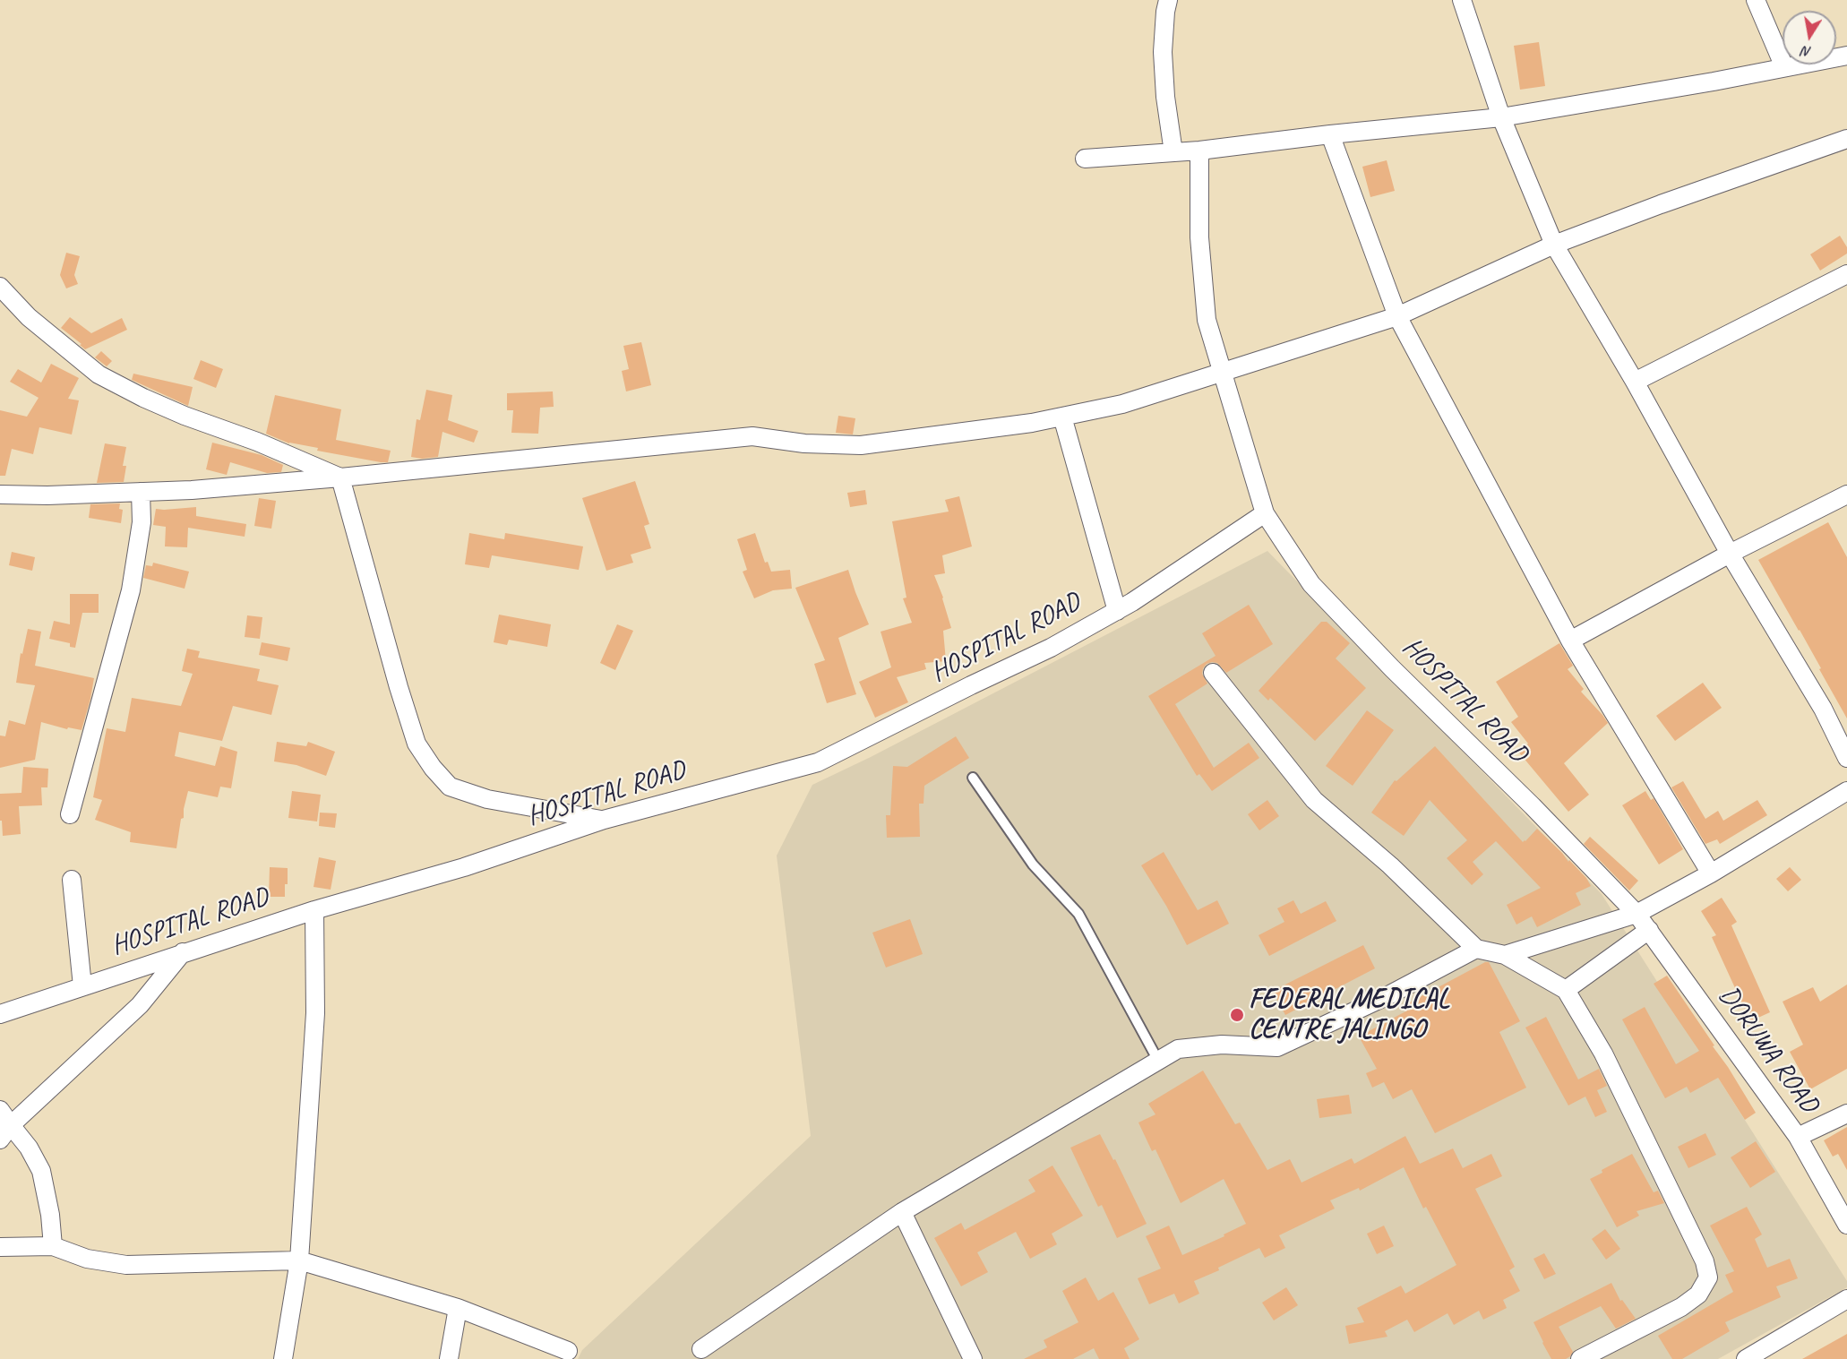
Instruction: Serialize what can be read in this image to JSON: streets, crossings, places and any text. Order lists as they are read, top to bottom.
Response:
{
  "streets": {
    "street": ["HOSPITAL ROAD", "DORUWA ROAD"]
  },
  "crossings": [
    ["HOSPITAL ROAD", "DORUWA ROAD"]
  ],
  "places": ["FEDERAL MEDICAL CENTRE JALINGO"],
  "north": "bottom"
}
